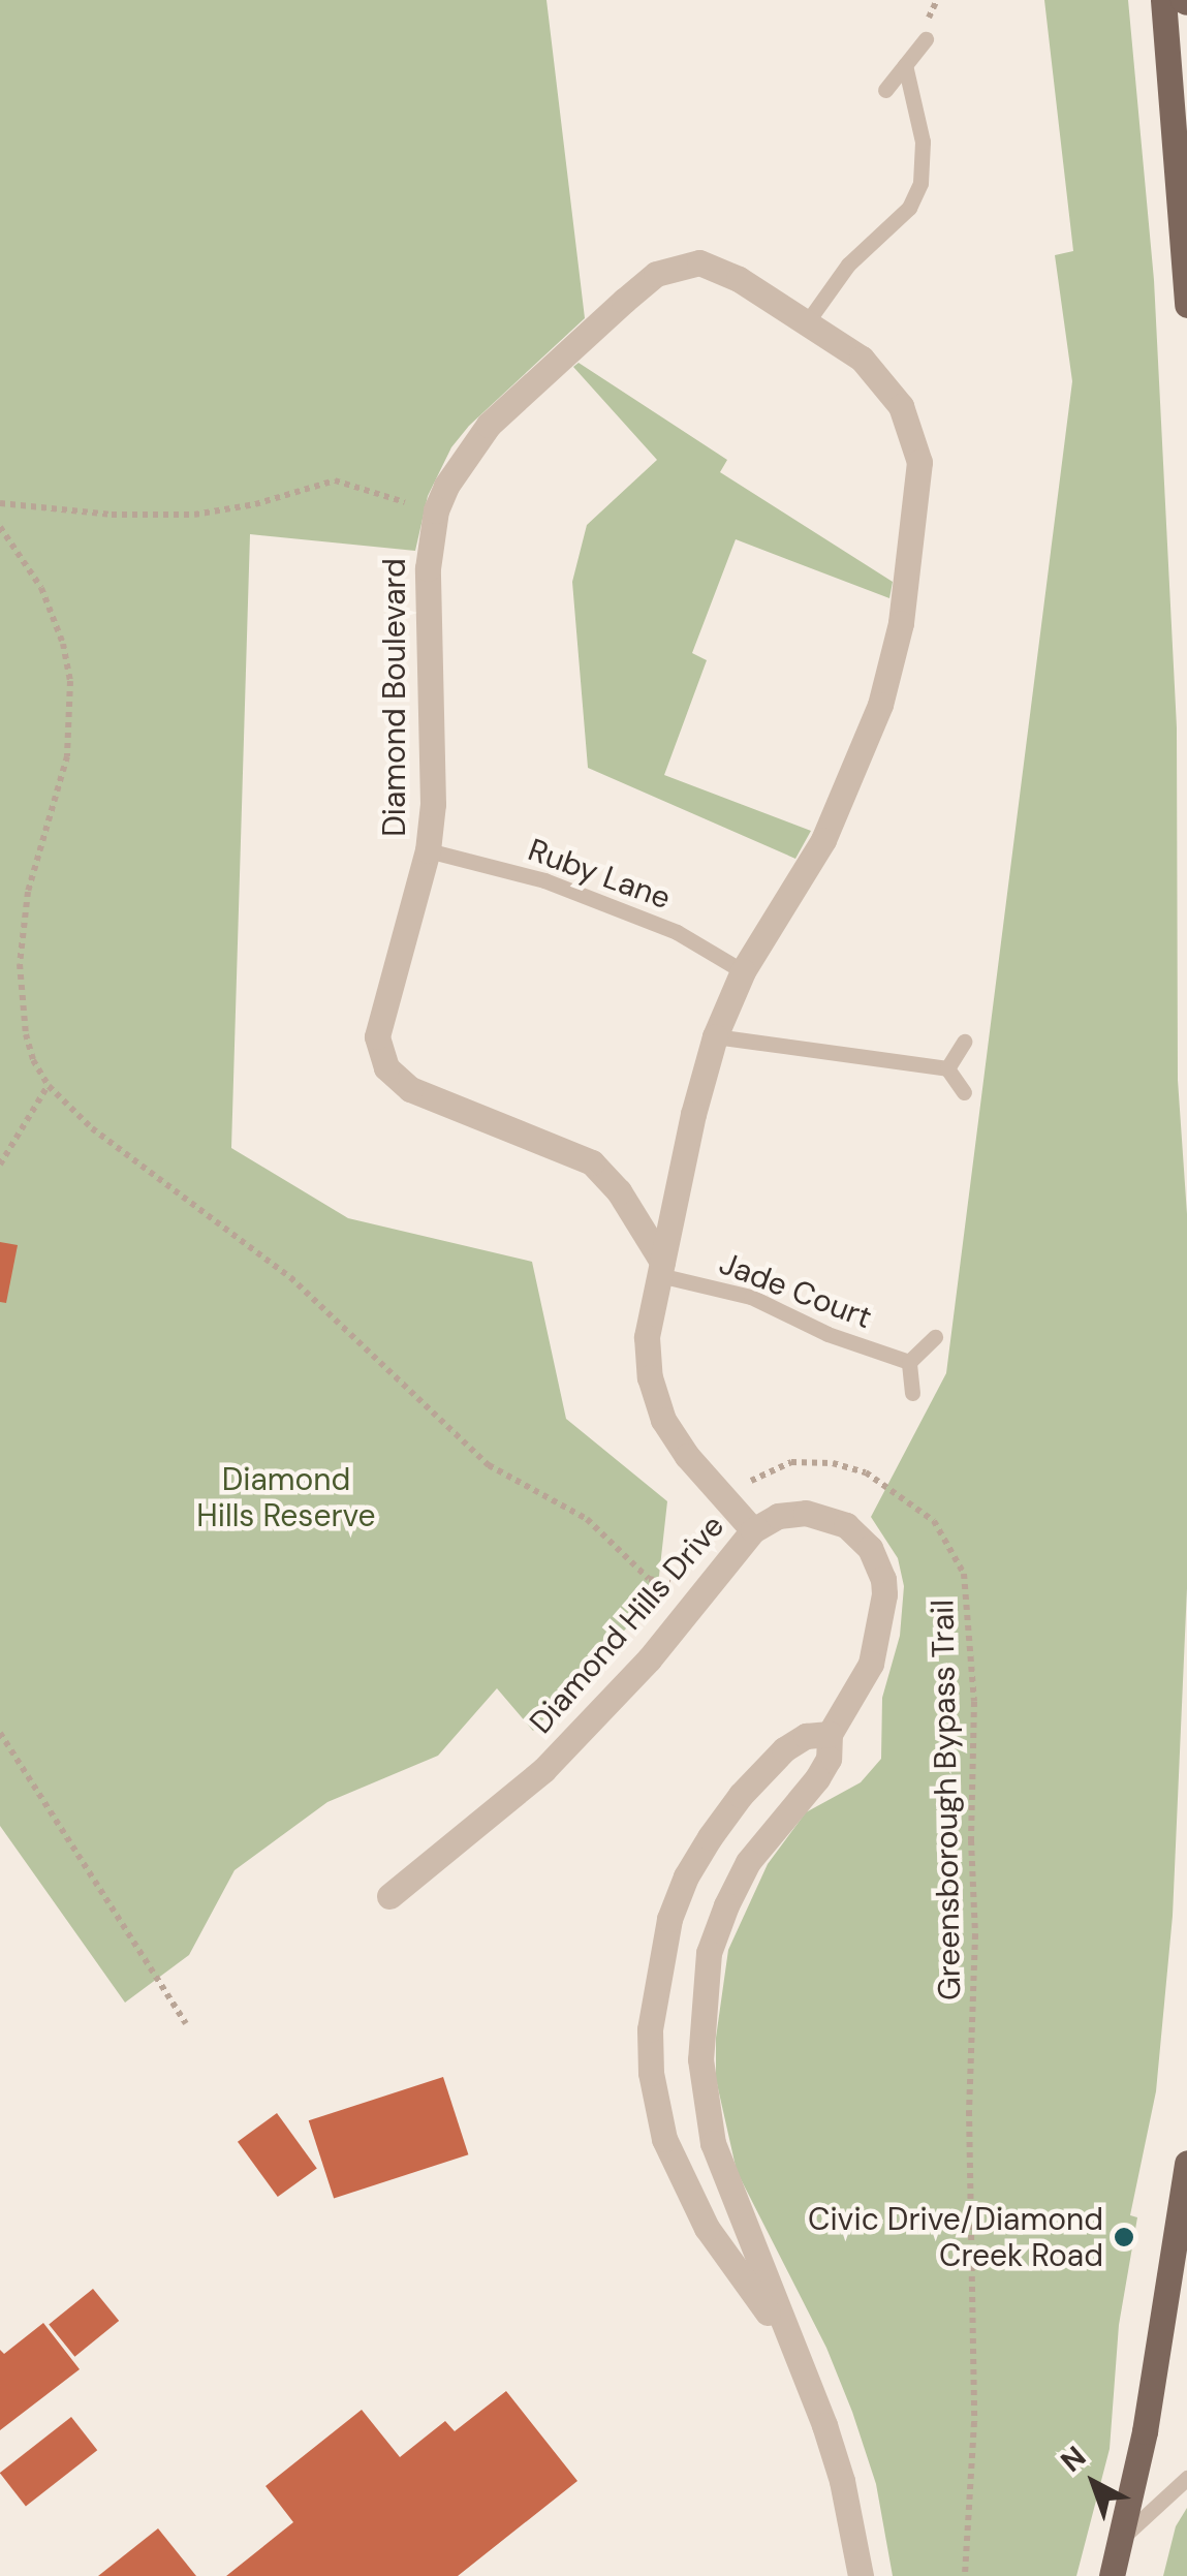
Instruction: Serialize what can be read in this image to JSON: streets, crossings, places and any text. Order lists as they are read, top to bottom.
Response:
{
  "streets": {
    "street": ["Diamond Boulevard", "Diamond Hills Drive"],
    "lane": ["Ruby Lane", "Jade Court"],
    "path": ["Greensborough Bypass Trail"]
  },
  "crossings": [
    ["Diamond Boulevard", "Ruby Lane"],
    ["Diamond Boulevard", "Jade Court"],
    ["Diamond Boulevard", "Diamond Hills Drive"],
    ["Diamond Boulevard", "Greensborough Bypass Trail"]
  ],
  "parks": ["Diamond Hills Reserve"],
  "places": ["Civic Drive/Diamond Creek Road"],
  "north": "top left"
}
